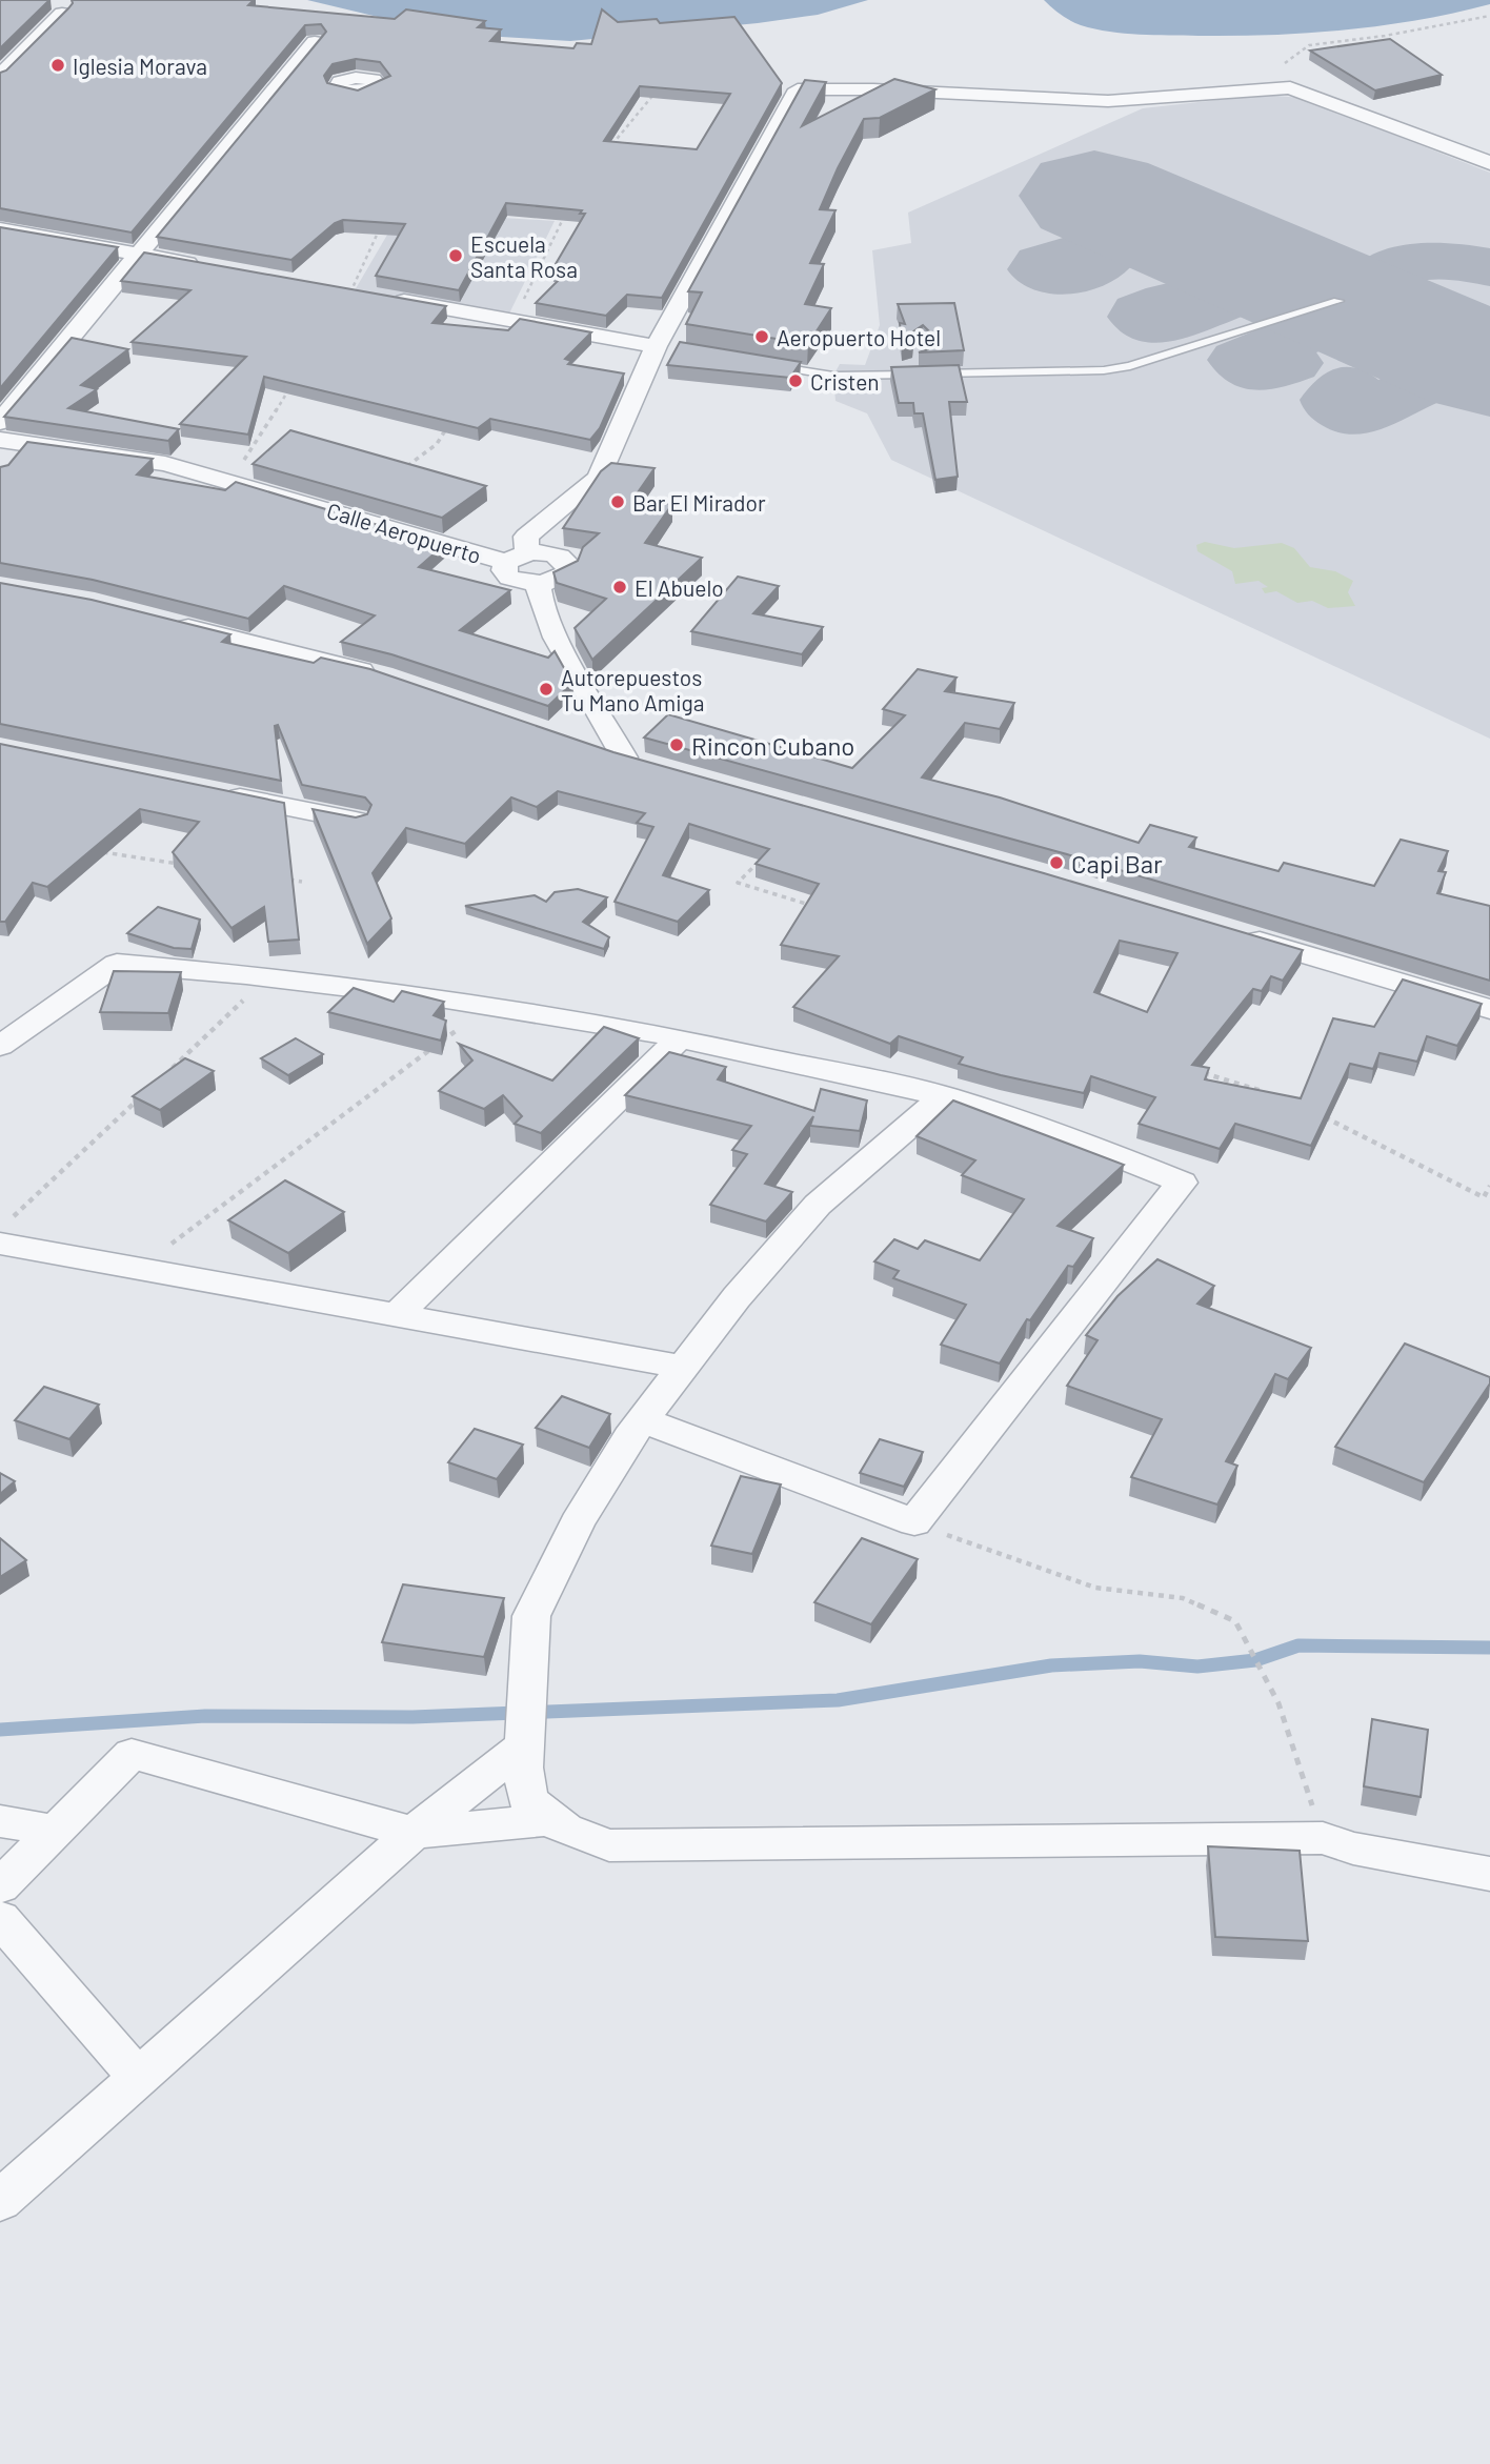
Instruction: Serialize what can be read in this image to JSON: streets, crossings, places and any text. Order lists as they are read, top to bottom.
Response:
{
  "streets": {
    "street": ["Calle Aeropuerto"]
  },
  "places": [
    "Iglesia Morava",
    "Escuela Santa Rosa",
    "Aeropuerto Hotel",
    "Cristen",
    "Bar El Mirador",
    "El Abuelo",
    "Autorepuestos Tu Mano Amiga",
    "Rincon Cubano",
    "Capi Bar"
  ]
}
